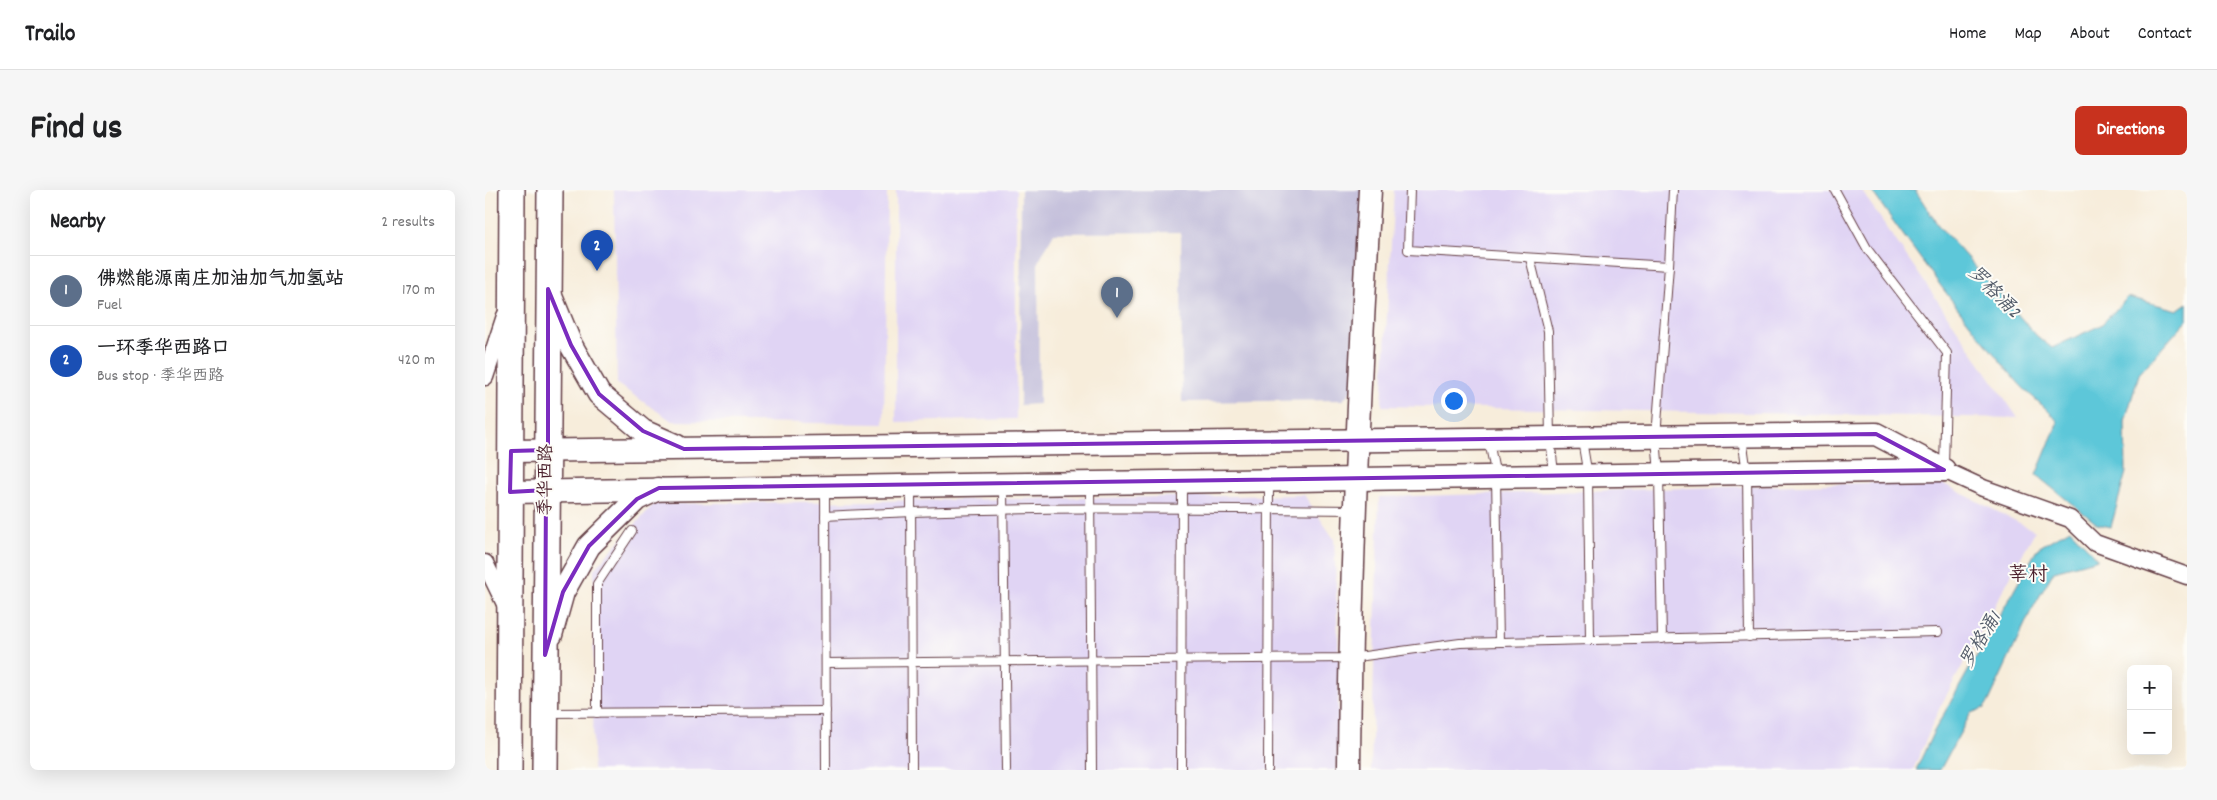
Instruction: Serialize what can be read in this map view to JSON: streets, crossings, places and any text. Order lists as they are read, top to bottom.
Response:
{
  "streets": {
    "main road": ["季华西路"]
  },
  "districts": ["莘村"],
  "water": ["罗格涌2", "罗格涌1"],
  "page": {
    "header": "Trailo",
    "nav": [
      "Home",
      "Map",
      "About",
      "Contact"
    ],
    "title": "Find us",
    "buttons": "Directions",
    "heading": ["Nearby", "2 results"],
    "pins": ["2", "1"],
    "list": [
      {
        "mark": "1",
        "name": "佛燃能源南庄加油加气加氢站",
        "note": "Fuel",
        "value": "170 m"
      },
      {
        "mark": "2",
        "name": "一环季华西路口",
        "note": "Bus stop · 季华西路",
        "value": "420 m"
      }
    ],
    "map_buttons": ["+", "−"]
  }
}
